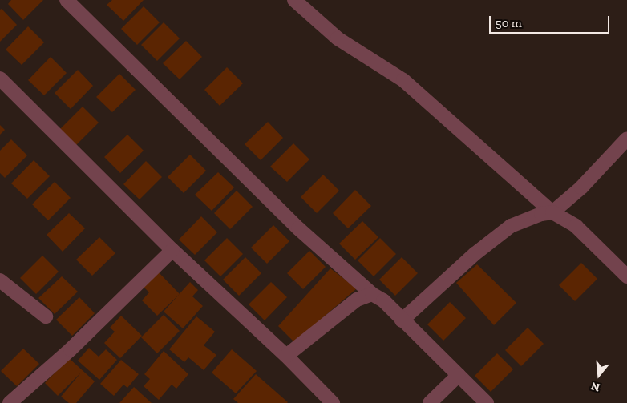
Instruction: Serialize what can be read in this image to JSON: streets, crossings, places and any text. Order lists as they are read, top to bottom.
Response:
{
  "scale_bar": "50 m",
  "north": "bottom"
}
